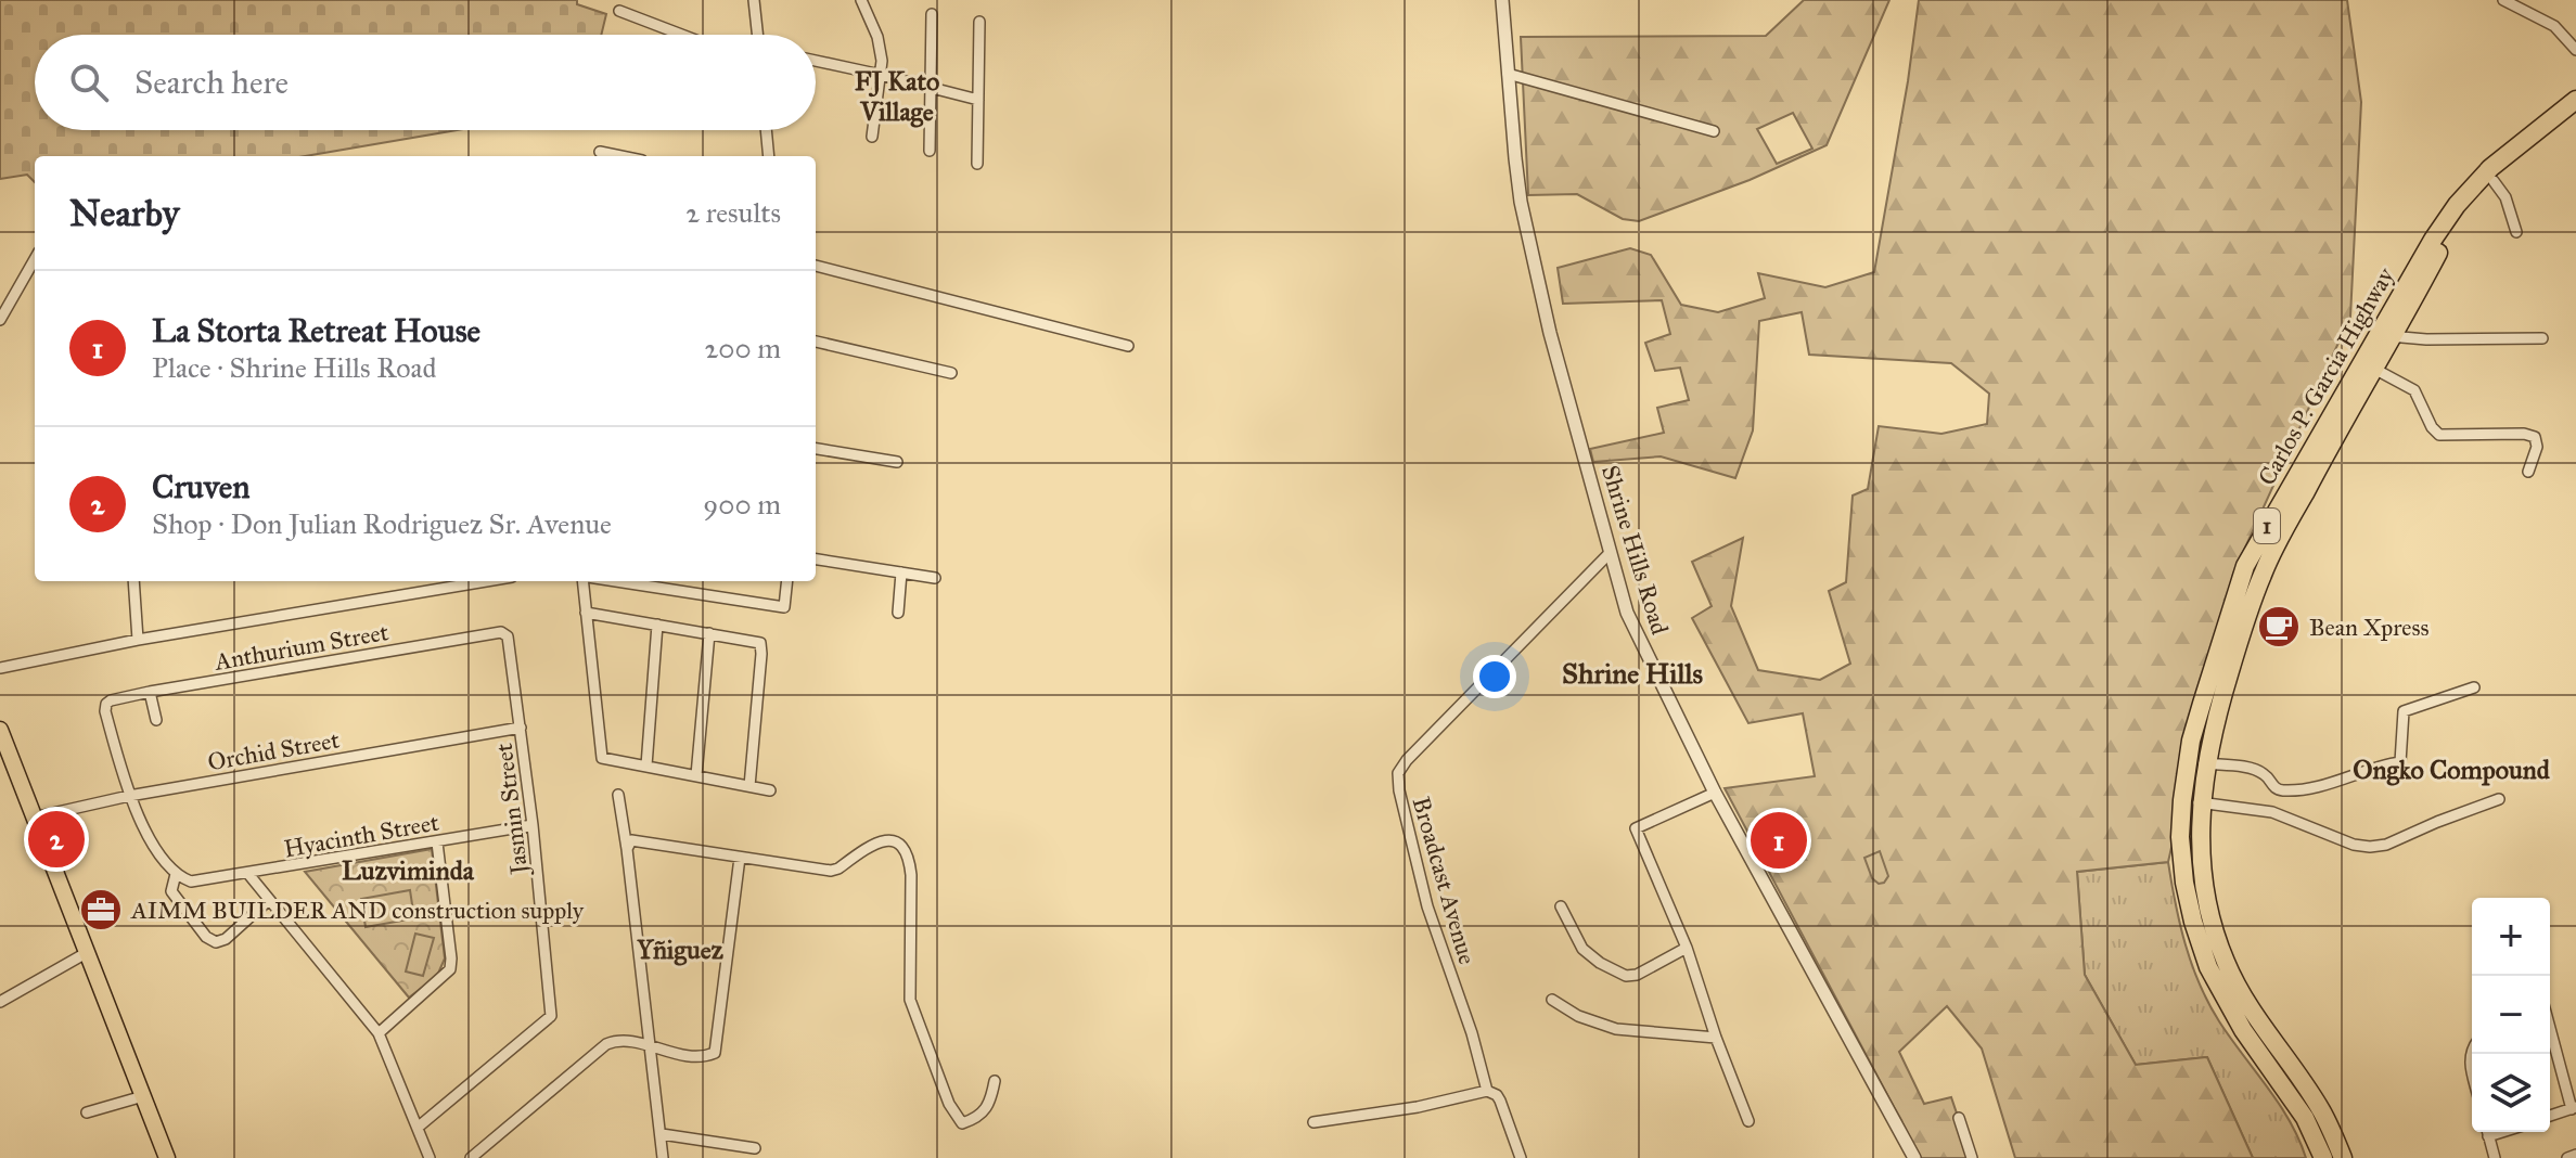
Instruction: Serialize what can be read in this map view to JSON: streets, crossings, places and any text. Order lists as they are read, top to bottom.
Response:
{
  "streets": {
    "highway": ["Carlos P. Garcia Highway", "1"],
    "street": [
      "Shrine Hills Road",
      "Anthurium Street",
      "Orchid Street",
      "Jasmin Street",
      "Hyacinth Street",
      "Broadcast Avenue"
    ]
  },
  "crossings": [
    ["Shrine Hills Road", "Broadcast Avenue"],
    ["Anthurium Street", "Orchid Street"],
    ["Anthurium Street", "Jasmin Street"],
    ["Orchid Street", "Jasmin Street"],
    ["Jasmin Street", "Hyacinth Street"]
  ],
  "districts": [
    "FJ Kato Village",
    "Shrine Hills",
    "Ongko Compound",
    "Luzviminda",
    "Yñiguez"
  ],
  "places": {
    "cafe": ["Bean Xpress"],
    "office": ["AIMM BUILDER AND construction supply"]
  },
  "page": {
    "search": "Search here",
    "heading": ["Nearby", "2 results"],
    "list": [
      {
        "mark": "1",
        "name": "La Storta Retreat House",
        "note": "Place · Shrine Hills Road",
        "value": "200 m"
      },
      {
        "mark": "2",
        "name": "Cruven",
        "note": "Shop · Don Julian Rodriguez Sr. Avenue",
        "value": "900 m"
      }
    ],
    "pins": ["2", "1"],
    "map_buttons": ["+", "−"]
  }
}
